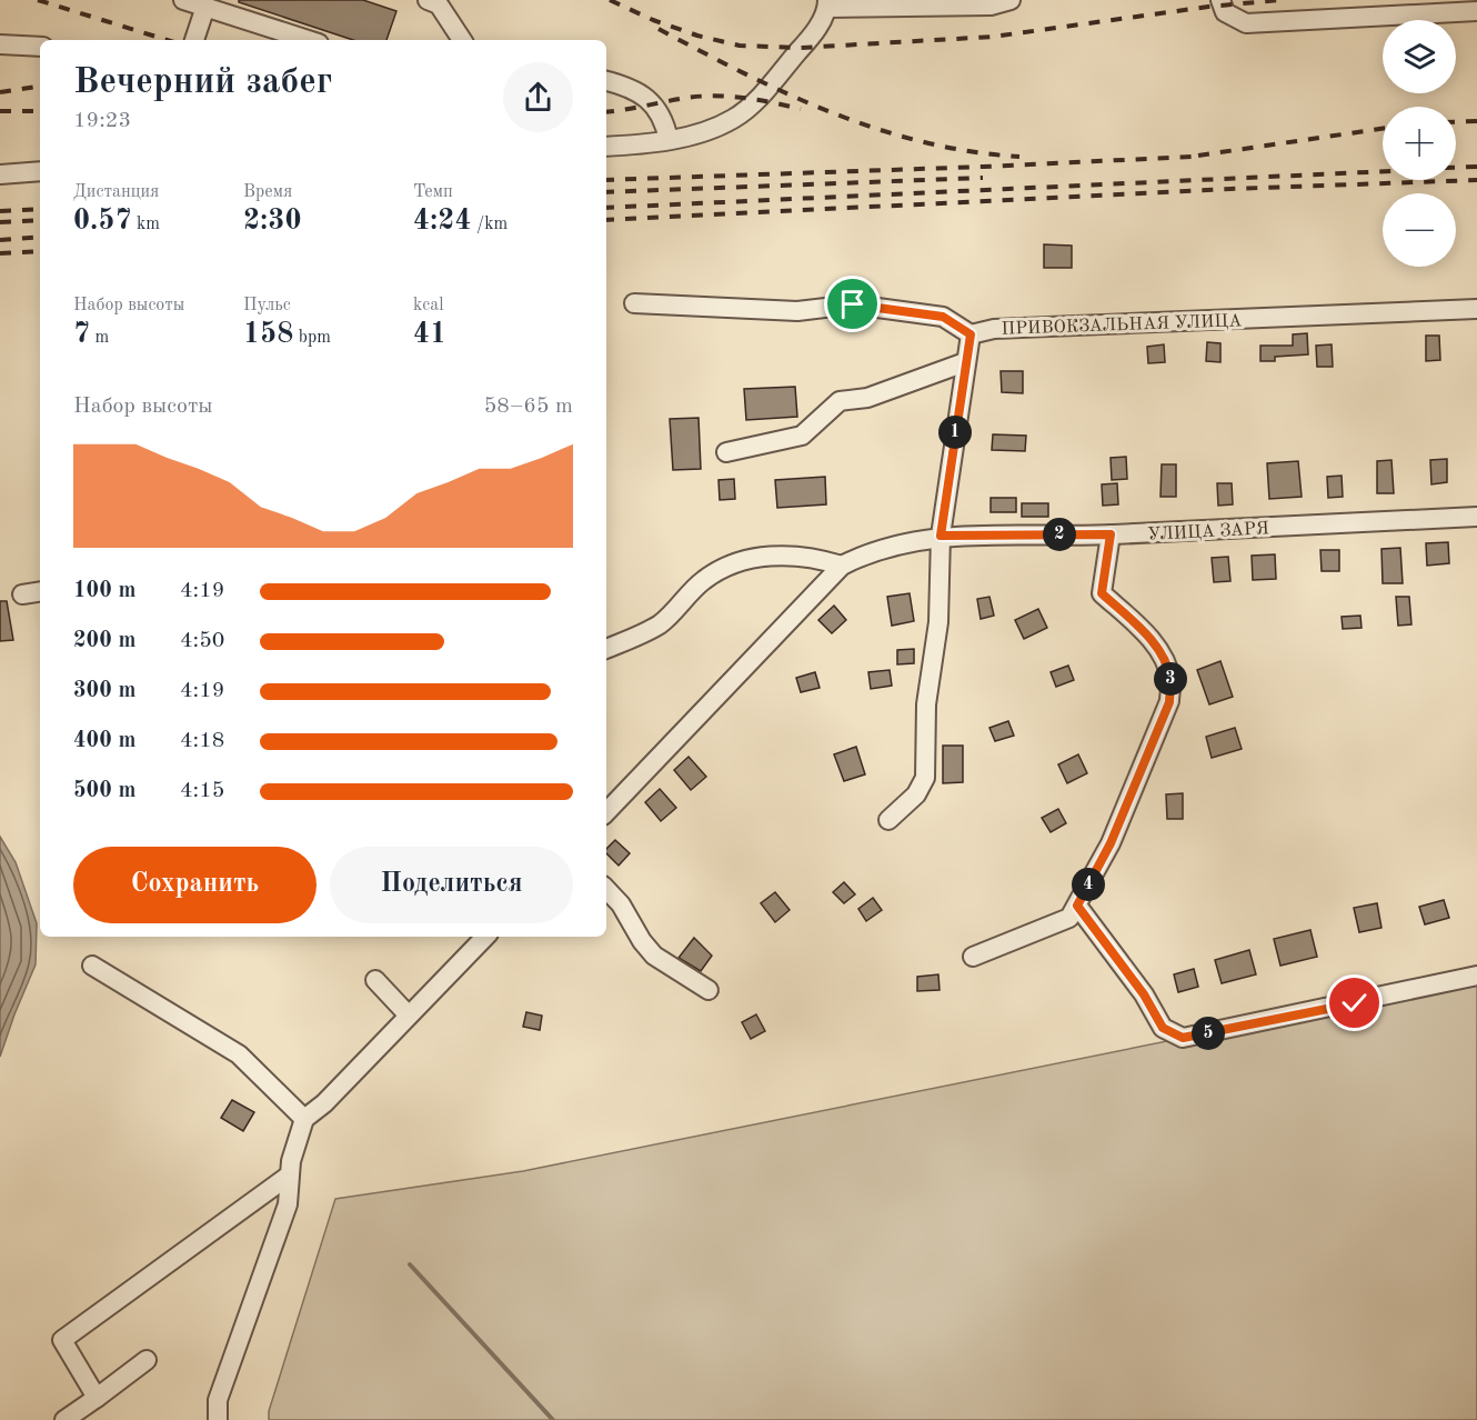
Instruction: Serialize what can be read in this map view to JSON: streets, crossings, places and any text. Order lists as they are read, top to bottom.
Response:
{
  "streets": {
    "street": ["ПРИВОКЗАЛЬНАЯ УЛИЦА", "УЛИЦА ЗАРЯ"]
  },
  "page": {
    "map_buttons": ["+", "−"],
    "heading": ["Вечерний забег", "19:23"],
    "stats": [
      ["Дистанция", "0.57 km"],
      ["Время", "2:30"],
      ["Темп", "4:24 /km"],
      ["Набор высоты", "7 m"],
      ["Пульс", "158 bpm"],
      ["kcal", "41"]
    ],
    "chart": ["Набор высоты", "58–65 m"],
    "pins": [
      "1",
      "2",
      "3",
      "4",
      "5"
    ],
    "list": [
      {
        "name": "100 m",
        "note": "4:19"
      },
      {
        "name": "200 m",
        "note": "4:50"
      },
      {
        "name": "300 m",
        "note": "4:19"
      },
      {
        "name": "400 m",
        "note": "4:18"
      },
      {
        "name": "500 m",
        "note": "4:15"
      }
    ],
    "buttons": ["Сохранить", "Поделиться"]
  }
}
